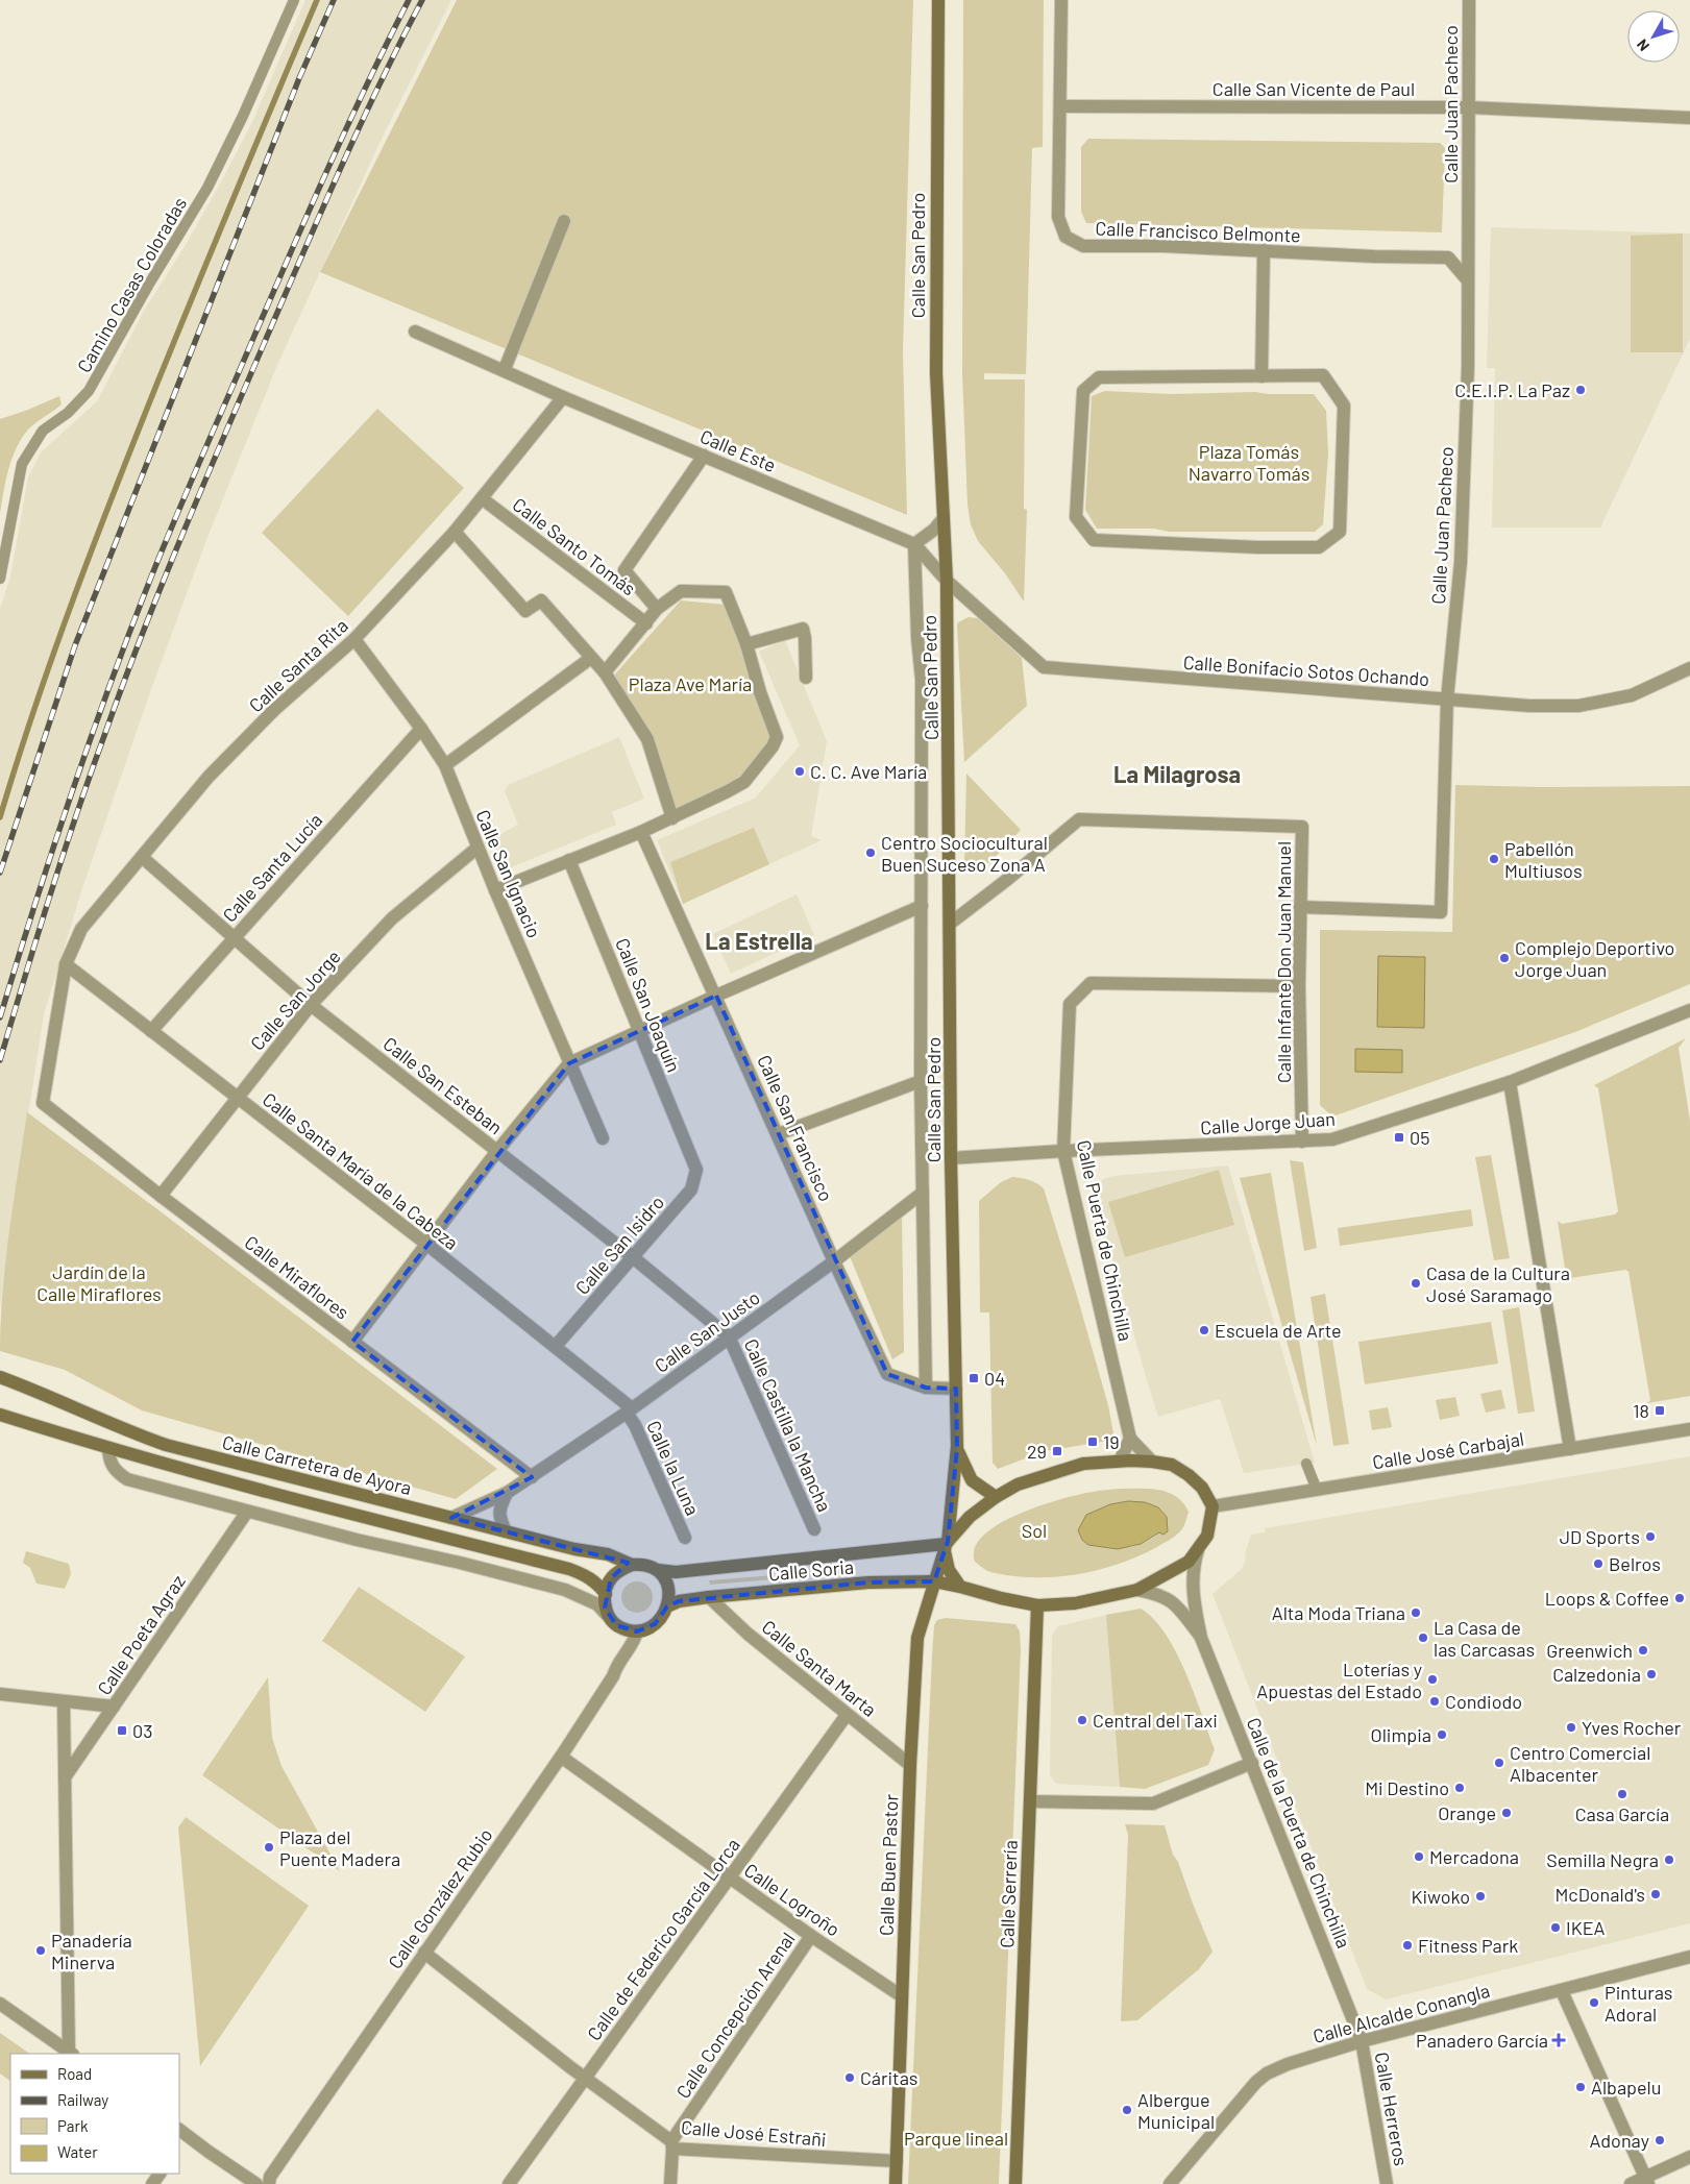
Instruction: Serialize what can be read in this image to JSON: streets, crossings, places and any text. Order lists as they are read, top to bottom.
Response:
{
  "streets": {
    "main road": [
      "Calle San Pedro",
      "Calle Carretera de Ayora",
      "Calle Soria",
      "Calle Buen Pastor",
      "Calle Serrería"
    ],
    "street": [
      "Calle San Vicente de Paul",
      "Calle Juan Pacheco",
      "Calle Francisco Belmonte",
      "Calle Este",
      "Calle Santo Tomás",
      "Calle Santa Rita",
      "Calle Bonifacio Sotos Ochando",
      "Calle Santa Lucía",
      "Calle San Ignacio",
      "Calle Infante Don Juan Manuel",
      "Calle San Jorge",
      "Calle San Joaquín",
      "Calle San Esteban",
      "Calle Jorge Juan",
      "Calle San Francisco",
      "Calle Santa María de la Cabeza",
      "Calle Puerta de Chinchilla",
      "Calle San Isidro",
      "Calle Miraflores",
      "Calle San Justo",
      "Calle Castilla la Mancha",
      "Calle José Carbajal",
      "Calle la Luna",
      "Calle Poeta Agraz",
      "Calle Santa Marta",
      "Calle de la Puerta de Chinchilla",
      "Calle González Rubio",
      "Calle Logroño",
      "Calle de Federico García Lorca",
      "Calle Alcalde Conangla",
      "Calle Concepción Arenal",
      "Calle Herreros",
      "Calle José Estrañi"
    ],
    "lane": ["Camino Casas Coloradas"]
  },
  "crossings": [
    ["Calle San Vicente de Paul", "Calle Juan Pacheco"],
    ["Calle San Vicente de Paul", "Calle Francisco Belmonte"],
    ["Calle Juan Pacheco", "Calle Francisco Belmonte"],
    ["Calle Juan Pacheco", "Calle Bonifacio Sotos Ochando"],
    ["Calle Juan Pacheco", "Calle Infante Don Juan Manuel"],
    ["Calle San Pedro", "Calle Este"],
    ["Calle San Pedro", "Calle Bonifacio Sotos Ochando"],
    ["Calle San Pedro", "Calle Infante Don Juan Manuel"],
    ["Calle San Pedro", "Calle Jorge Juan"],
    ["Calle San Pedro", "Calle San Francisco"],
    ["Calle San Pedro", "Calle San Justo"],
    ["Calle San Pedro", "Calle Soria"],
    ["Calle San Pedro", "Calle Buen Pastor"],
    ["Calle Este", "Calle Santa Rita"],
    ["Calle Este", "Calle Bonifacio Sotos Ochando"],
    ["Calle Santo Tomás", "Calle Santa Rita"],
    ["Calle Santa Rita", "Calle San Ignacio"],
    ["Calle Santa Rita", "Calle San Esteban"],
    ["Calle Santa Rita", "Calle Santa María de la Cabeza"],
    ["Calle Santa Rita", "Calle Miraflores"],
    ["Calle Santa Lucía", "Calle San Ignacio"],
    ["Calle Santa Lucía", "Calle San Esteban"],
    ["Calle Santa Lucía", "Calle Santa María de la Cabeza"],
    ["Calle San Ignacio", "Calle San Jorge"],
    ["Calle Infante Don Juan Manuel", "Calle Jorge Juan"],
    ["Calle Infante Don Juan Manuel", "Calle Puerta de Chinchilla"],
    ["Calle San Jorge", "Calle San Esteban"],
    ["Calle San Jorge", "Calle Santa María de la Cabeza"],
    ["Calle San Jorge", "Calle Miraflores"],
    ["Calle San Joaquín", "Calle San Isidro"],
    ["Calle San Esteban", "Calle San Isidro"],
    ["Calle San Esteban", "Calle San Justo"],
    ["Calle San Esteban", "Calle Castilla la Mancha"],
    ["Calle Jorge Juan", "Calle Puerta de Chinchilla"],
    ["Calle San Francisco", "Calle San Justo"],
    ["Calle Santa María de la Cabeza", "Calle San Isidro"],
    ["Calle Santa María de la Cabeza", "Calle San Justo"],
    ["Calle Santa María de la Cabeza", "Calle la Luna"],
    ["Calle Miraflores", "Calle San Justo"],
    ["Calle San Justo", "Calle Castilla la Mancha"],
    ["Calle San Justo", "Calle Carretera de Ayora"],
    ["Calle San Justo", "Calle la Luna"],
    ["Calle José Carbajal", "Calle Soria"],
    ["Calle Carretera de Ayora", "Calle Soria"],
    ["Calle Carretera de Ayora", "Calle González Rubio"],
    ["Calle Soria", "Calle Santa Marta"],
    ["Calle Soria", "Calle de la Puerta de Chinchilla"],
    ["Calle Soria", "Calle Buen Pastor"],
    ["Calle Soria", "Calle Serrería"],
    ["Calle Soria", "Calle González Rubio"],
    ["Calle Santa Marta", "Calle Buen Pastor"],
    ["Calle Santa Marta", "Calle de Federico García Lorca"],
    ["Calle de la Puerta de Chinchilla", "Calle Alcalde Conangla"],
    ["Calle de la Puerta de Chinchilla", "Calle Herreros"],
    ["Calle Buen Pastor", "Calle Logroño"],
    ["Calle Buen Pastor", "Calle José Estrañi"],
    ["Calle González Rubio", "Calle Logroño"],
    ["Calle González Rubio", "Calle José Estrañi"],
    ["Calle Logroño", "Calle de Federico García Lorca"],
    ["Calle Logroño", "Calle Concepción Arenal"],
    ["Calle de Federico García Lorca", "Calle José Estrañi"],
    ["Calle Alcalde Conangla", "Calle Herreros"],
    ["Calle Concepción Arenal", "Calle José Estrañi"]
  ],
  "districts": ["La Milagrosa", "La Estrella"],
  "parks": [
    "Plaza Tomás Navarro Tomás",
    "Plaza Ave María",
    "Jardín de la Calle Miraflores",
    "Sol",
    "Parque lineal"
  ],
  "places": {
    "other": [
      "C.E.I.P. La Paz",
      "C. C. Ave María",
      "Centro Sociocultural Buen Suceso Zona A",
      "Pabellón Multiusos",
      "Complejo Deportivo Jorge Juan",
      "Casa de la Cultura José Saramago",
      "Escuela de Arte",
      "JD Sports",
      "Belros",
      "Loops & Coffee",
      "Alta Moda Triana",
      "La Casa de las Carcasas",
      "Greenwich",
      "Calzedonia",
      "Loterías y Apuestas del Estado",
      "Condiodo",
      "Central del Taxi",
      "Yves Rocher",
      "Olimpia",
      "Centro Comercial Albacenter",
      "Mi Destino",
      "Casa García",
      "Orange",
      "Plaza del Puente Madera",
      "Mercadona",
      "Semilla Negra",
      "McDonald's",
      "Kiwoko",
      "IKEA",
      "Fitness Park",
      "Panadería Minerva",
      "Pinturas Adoral",
      "Cáritas",
      "Albapelu",
      "Albergue Municipal",
      "Adonay"
    ],
    "transit": [
      "05",
      "04",
      "18",
      "19",
      "29",
      "03"
    ],
    "health": ["Panadero García"]
  },
  "legend": [
    "Road",
    "Railway",
    "Park",
    "Water"
  ],
  "north": "bottom left"
}
